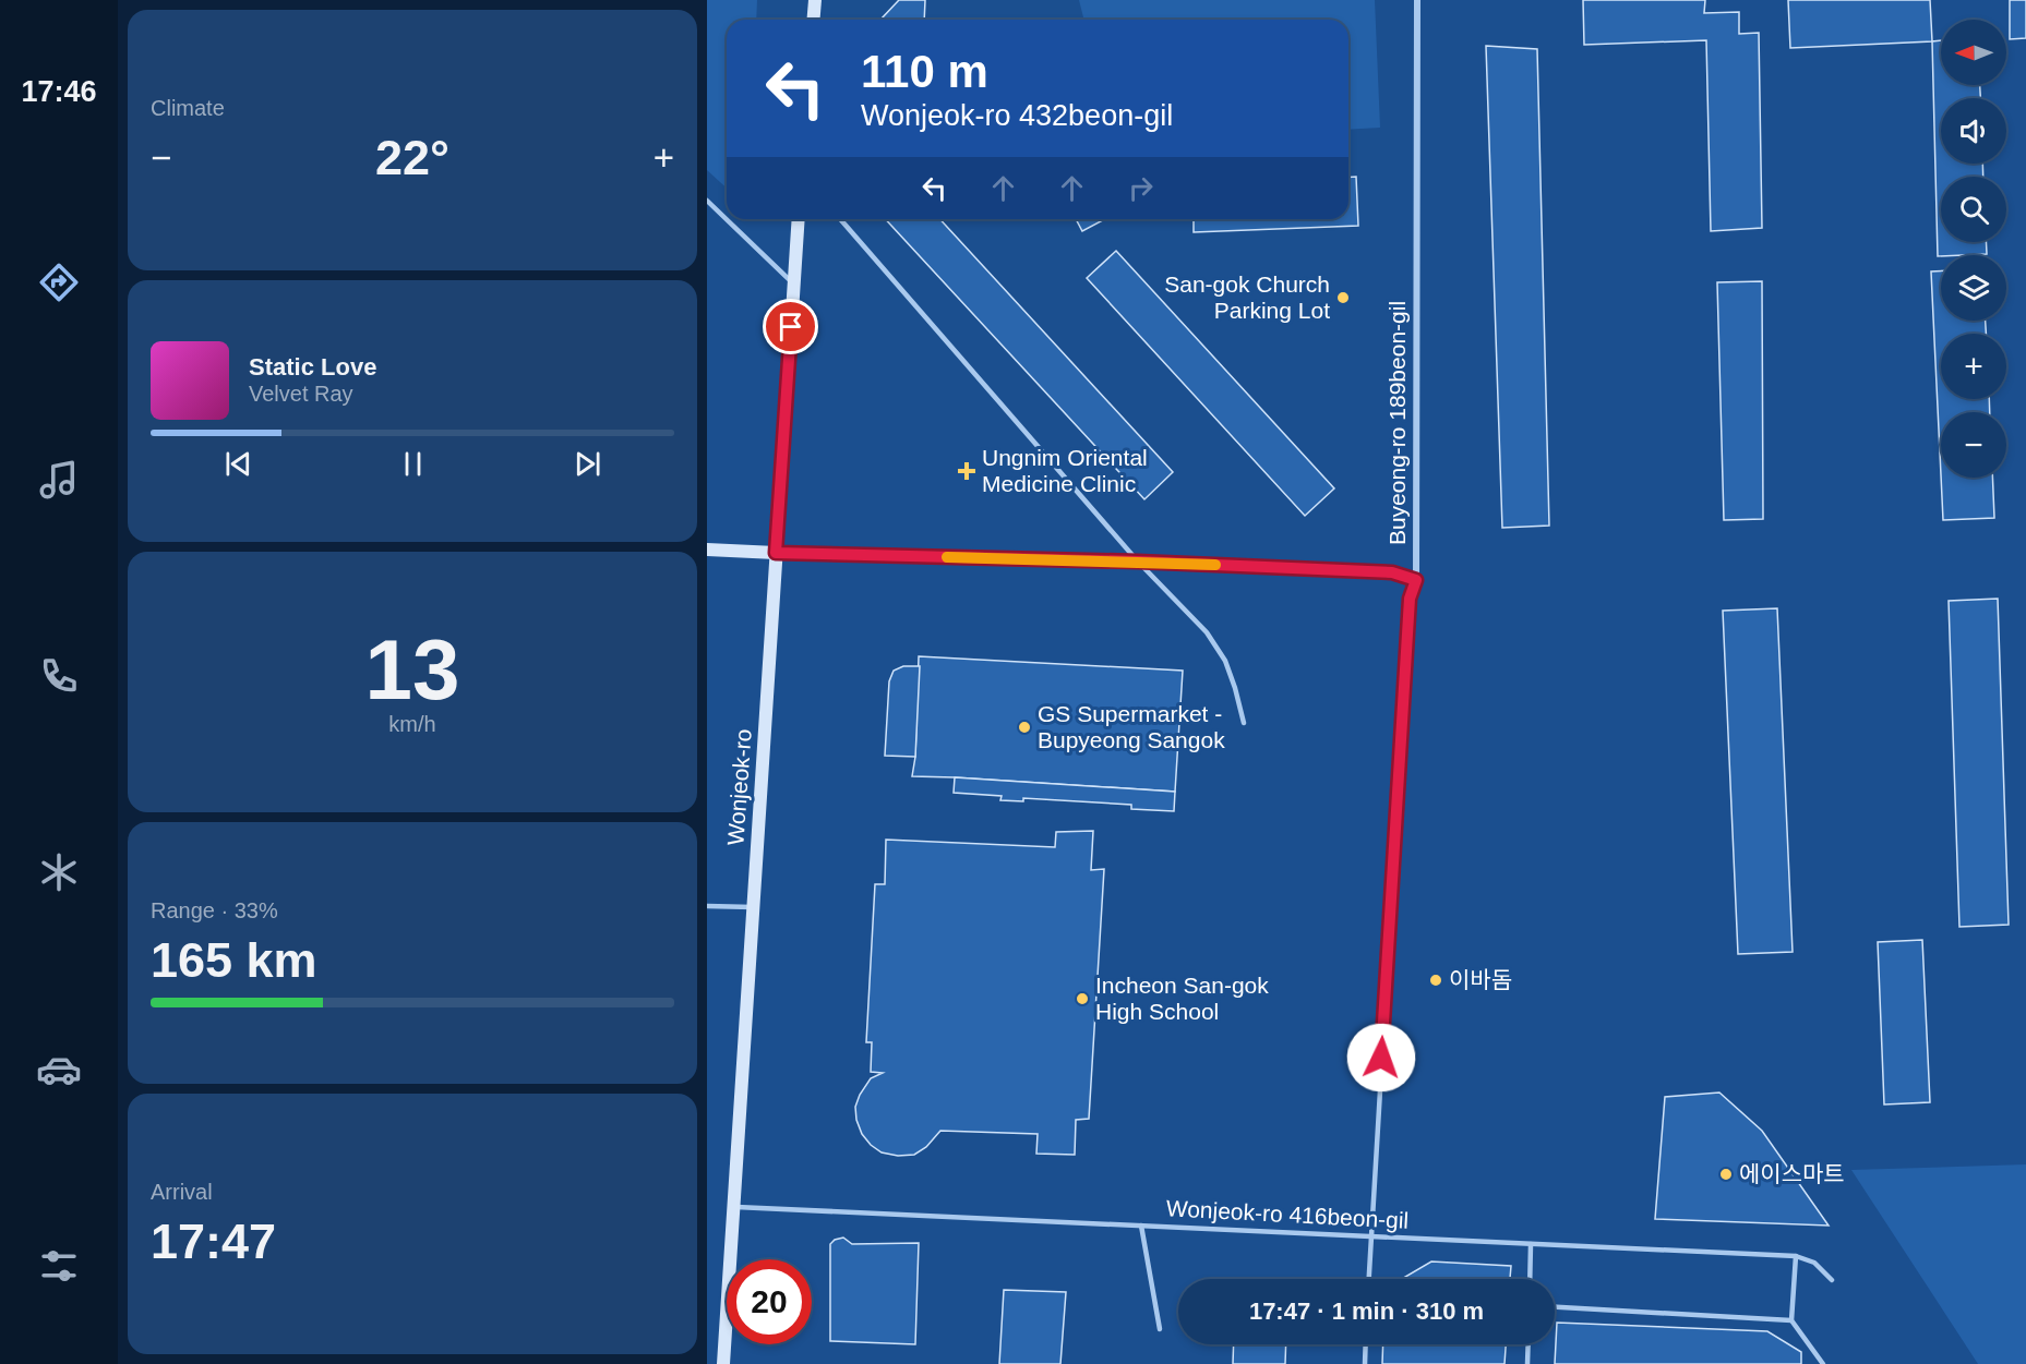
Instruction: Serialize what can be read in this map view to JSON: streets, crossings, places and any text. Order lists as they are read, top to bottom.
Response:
{
  "streets": {
    "main road": ["Wonjeok-ro"],
    "street": ["Buyeong-ro 189beon-gil"],
    "lane": ["Wonjeok-ro 416beon-gil"]
  },
  "crossings": [
    ["Buyeong-ro 189beon-gil", "Wonjeok-ro 416beon-gil"],
    ["Wonjeok-ro", "Wonjeok-ro 416beon-gil"]
  ],
  "places": {
    "other": [
      "San-gok Church Parking Lot",
      "GS Supermarket - Bupyeong Sangok",
      "이바돔",
      "Incheon San-gok High School",
      "에이스마트"
    ],
    "health": ["Ungnim Oriental Medicine Clinic"]
  },
  "north": "left",
  "page": {
    "tabs": "17:46",
    "tile": [
      "Climate",
      ["13", "km/h"],
      ["Range · 33%", "165 km"],
      ["Arrival", "17:47"]
    ],
    "map_buttons": ["+", "−"],
    "turn": ["110 m", "Wonjeok-ro 432beon-gil"],
    "heat": ["−", "22°", "+"],
    "song": ["Static Love", "Velvet Ray"],
    "limit": "20",
    "trip": "17:47 · 1 min · 310 m"
  }
}
